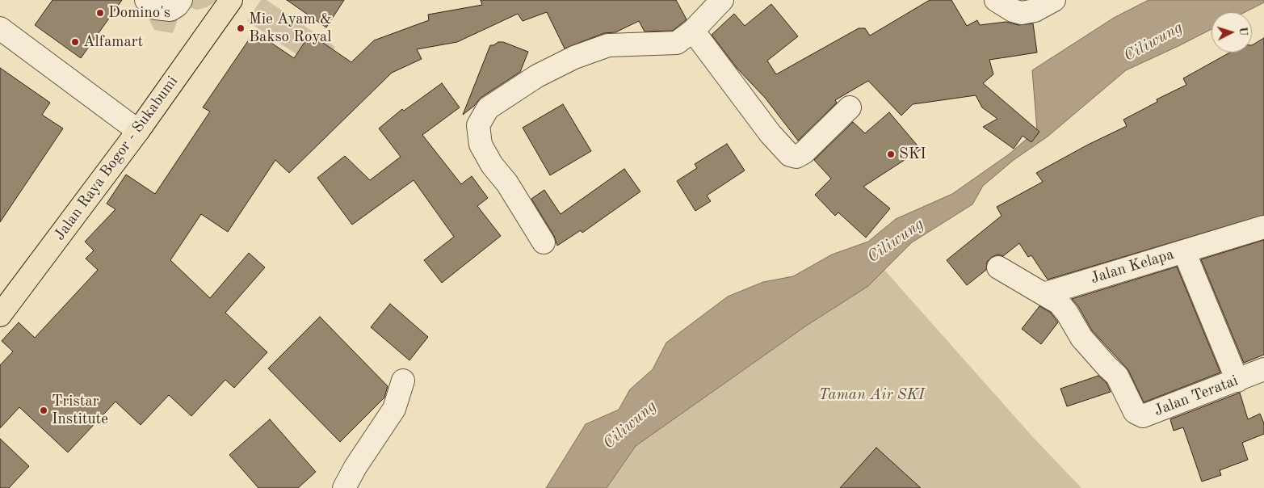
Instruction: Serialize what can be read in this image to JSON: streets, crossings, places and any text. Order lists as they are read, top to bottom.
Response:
{
  "streets": {
    "highway": ["Jalan Raya Bogor - Sukabumi"],
    "street": ["Jalan Kelapa", "Jalan Teratai"]
  },
  "crossings": [
    ["Jalan Kelapa", "Jalan Teratai"]
  ],
  "water": ["Ciliwung"],
  "parks": ["Taman Air SKI"],
  "places": [
    "Domino's",
    "Mie Ayam & Bakso Royal",
    "Alfamart",
    "SKI",
    "Tristar Institute"
  ],
  "north": "right"
}
